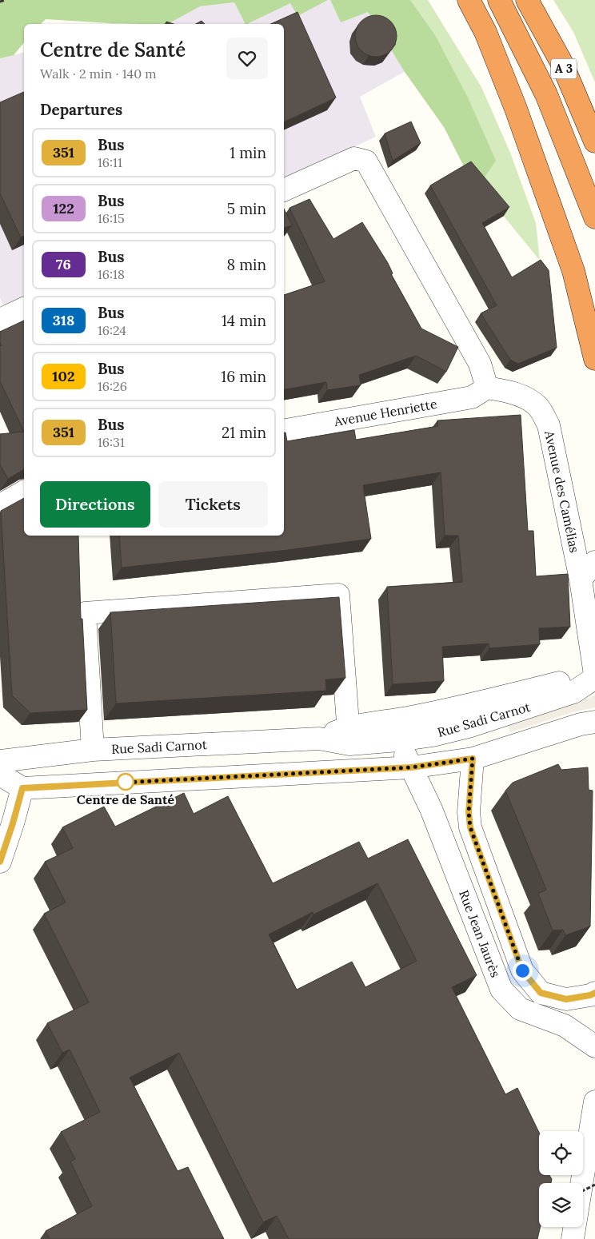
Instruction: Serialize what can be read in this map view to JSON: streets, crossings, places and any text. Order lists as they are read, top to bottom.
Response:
{
  "streets": {
    "highway": ["A 3"],
    "street": [
      "Avenue Henriette",
      "Avenue des Camélias",
      "Rue Sadi Carnot",
      "Rue Jean Jaurès"
    ]
  },
  "crossings": [
    ["Avenue Henriette", "Avenue des Camélias"],
    ["Avenue des Camélias", "Rue Sadi Carnot"],
    ["Rue Sadi Carnot", "Rue Jean Jaurès"]
  ],
  "places": ["Centre de Santé"],
  "lines": ["bus line 351"],
  "page": {
    "heading": [
      ["Centre de Santé", "Walk · 2 min · 140 m"],
      "Departures"
    ],
    "list": [
      {
        "mark": "351",
        "name": "Bus",
        "note": "16:11",
        "value": "1 min"
      },
      {
        "mark": "122",
        "name": "Bus",
        "note": "16:15",
        "value": "5 min"
      },
      {
        "mark": "76",
        "name": "Bus",
        "note": "16:18",
        "value": "8 min"
      },
      {
        "mark": "318",
        "name": "Bus",
        "note": "16:24",
        "value": "14 min"
      },
      {
        "mark": "102",
        "name": "Bus",
        "note": "16:26",
        "value": "16 min"
      },
      {
        "mark": "351",
        "name": "Bus",
        "note": "16:31",
        "value": "21 min"
      }
    ],
    "buttons": ["Directions", "Tickets"]
  }
}
